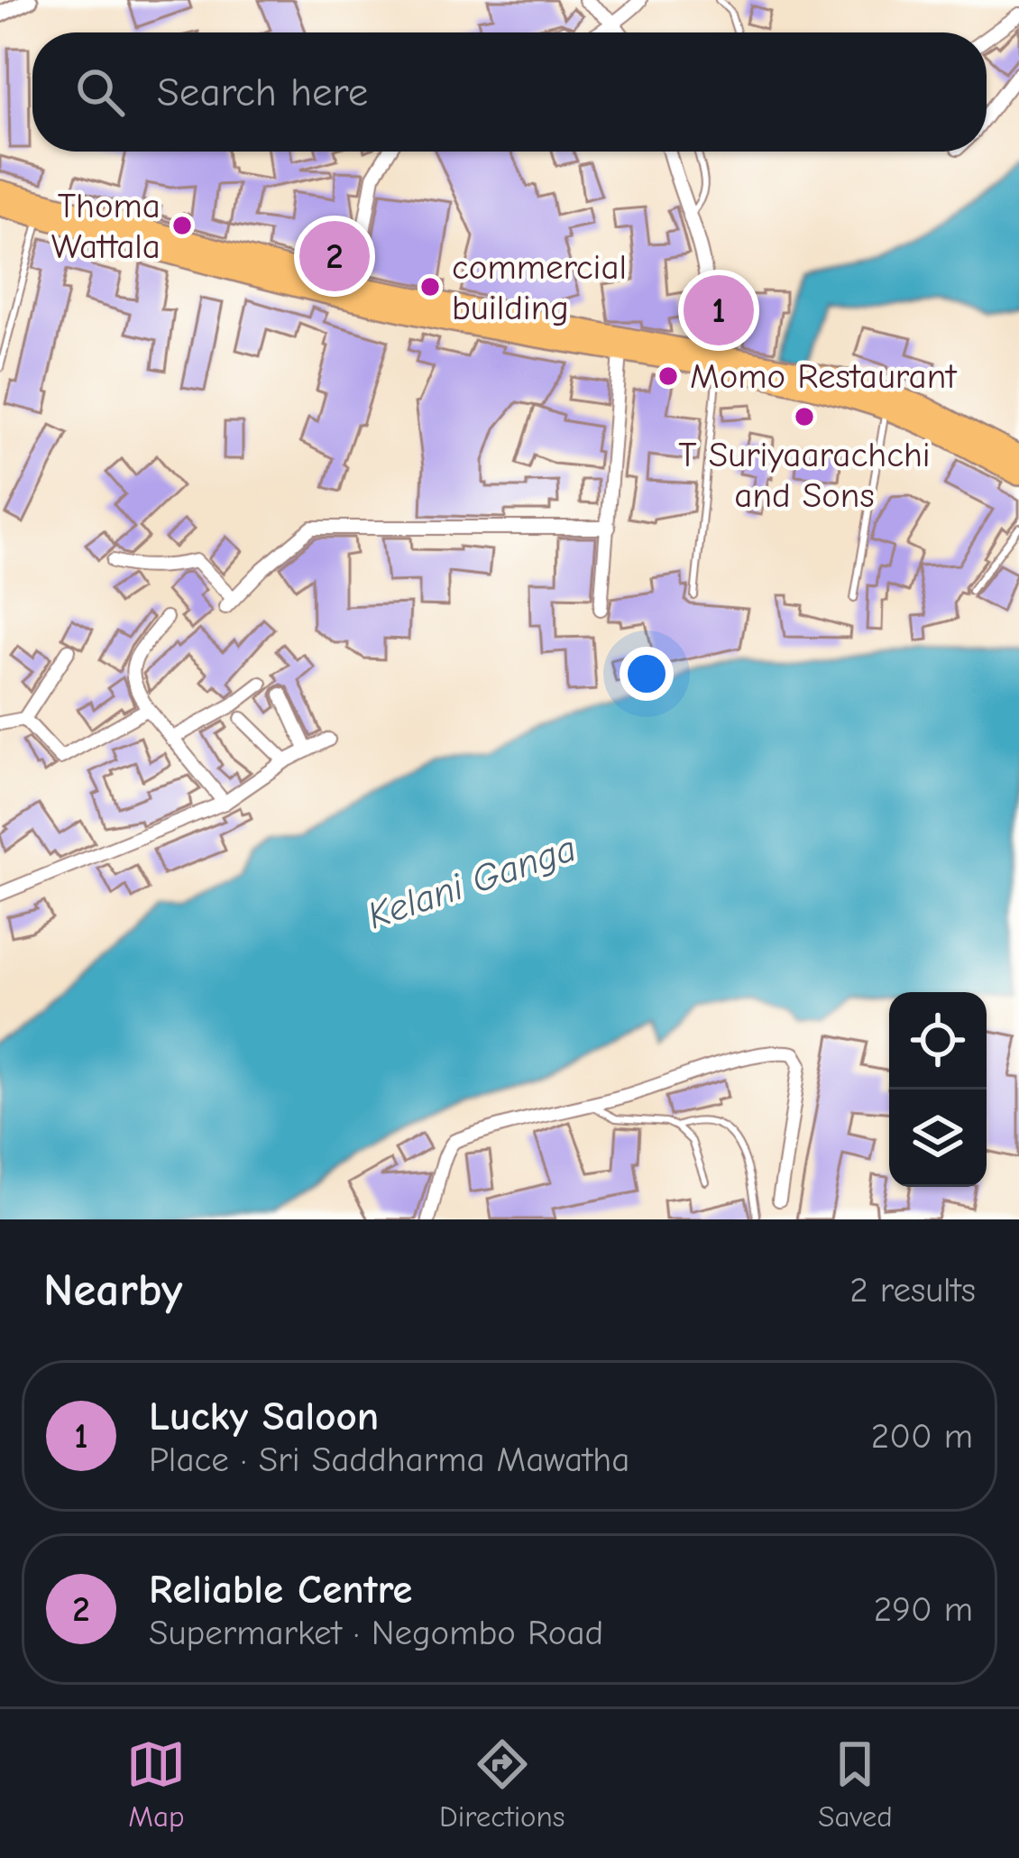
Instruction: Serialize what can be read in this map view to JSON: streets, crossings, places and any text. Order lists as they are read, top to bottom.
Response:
{
  "water": ["Kelani Ganga"],
  "places": [
    "Thoma Wattala",
    "commercial building",
    "Momo Restaurant",
    "T Suriyaarachchi and Sons"
  ],
  "page": {
    "search": "Search here",
    "pins": ["2", "1"],
    "heading": ["Nearby", "2 results"],
    "list": [
      {
        "mark": "1",
        "name": "Lucky Saloon",
        "note": "Place · Sri Saddharma Mawatha",
        "value": "200 m"
      },
      {
        "mark": "2",
        "name": "Reliable Centre",
        "note": "Supermarket · Negombo Road",
        "value": "290 m"
      }
    ],
    "nav": ["Map", "Directions", "Saved"]
  }
}
